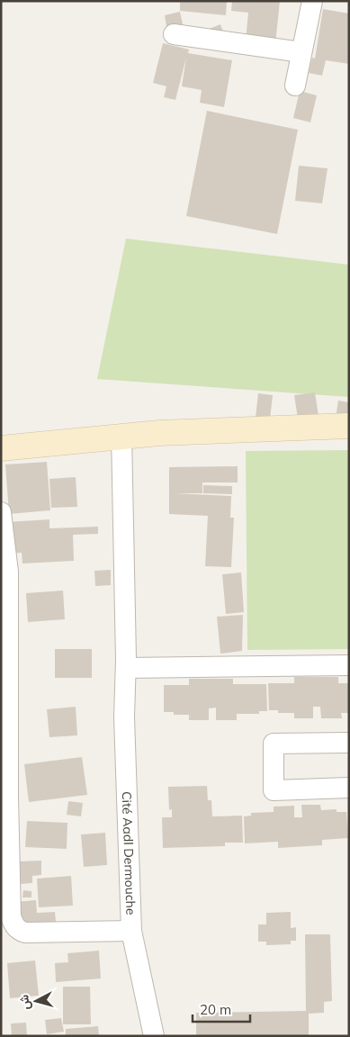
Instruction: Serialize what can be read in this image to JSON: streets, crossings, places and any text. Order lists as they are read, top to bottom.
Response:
{
  "streets": {
    "street": ["Cité Aadl Dermouche"]
  },
  "scale_bar": "20 m",
  "north": "left"
}
